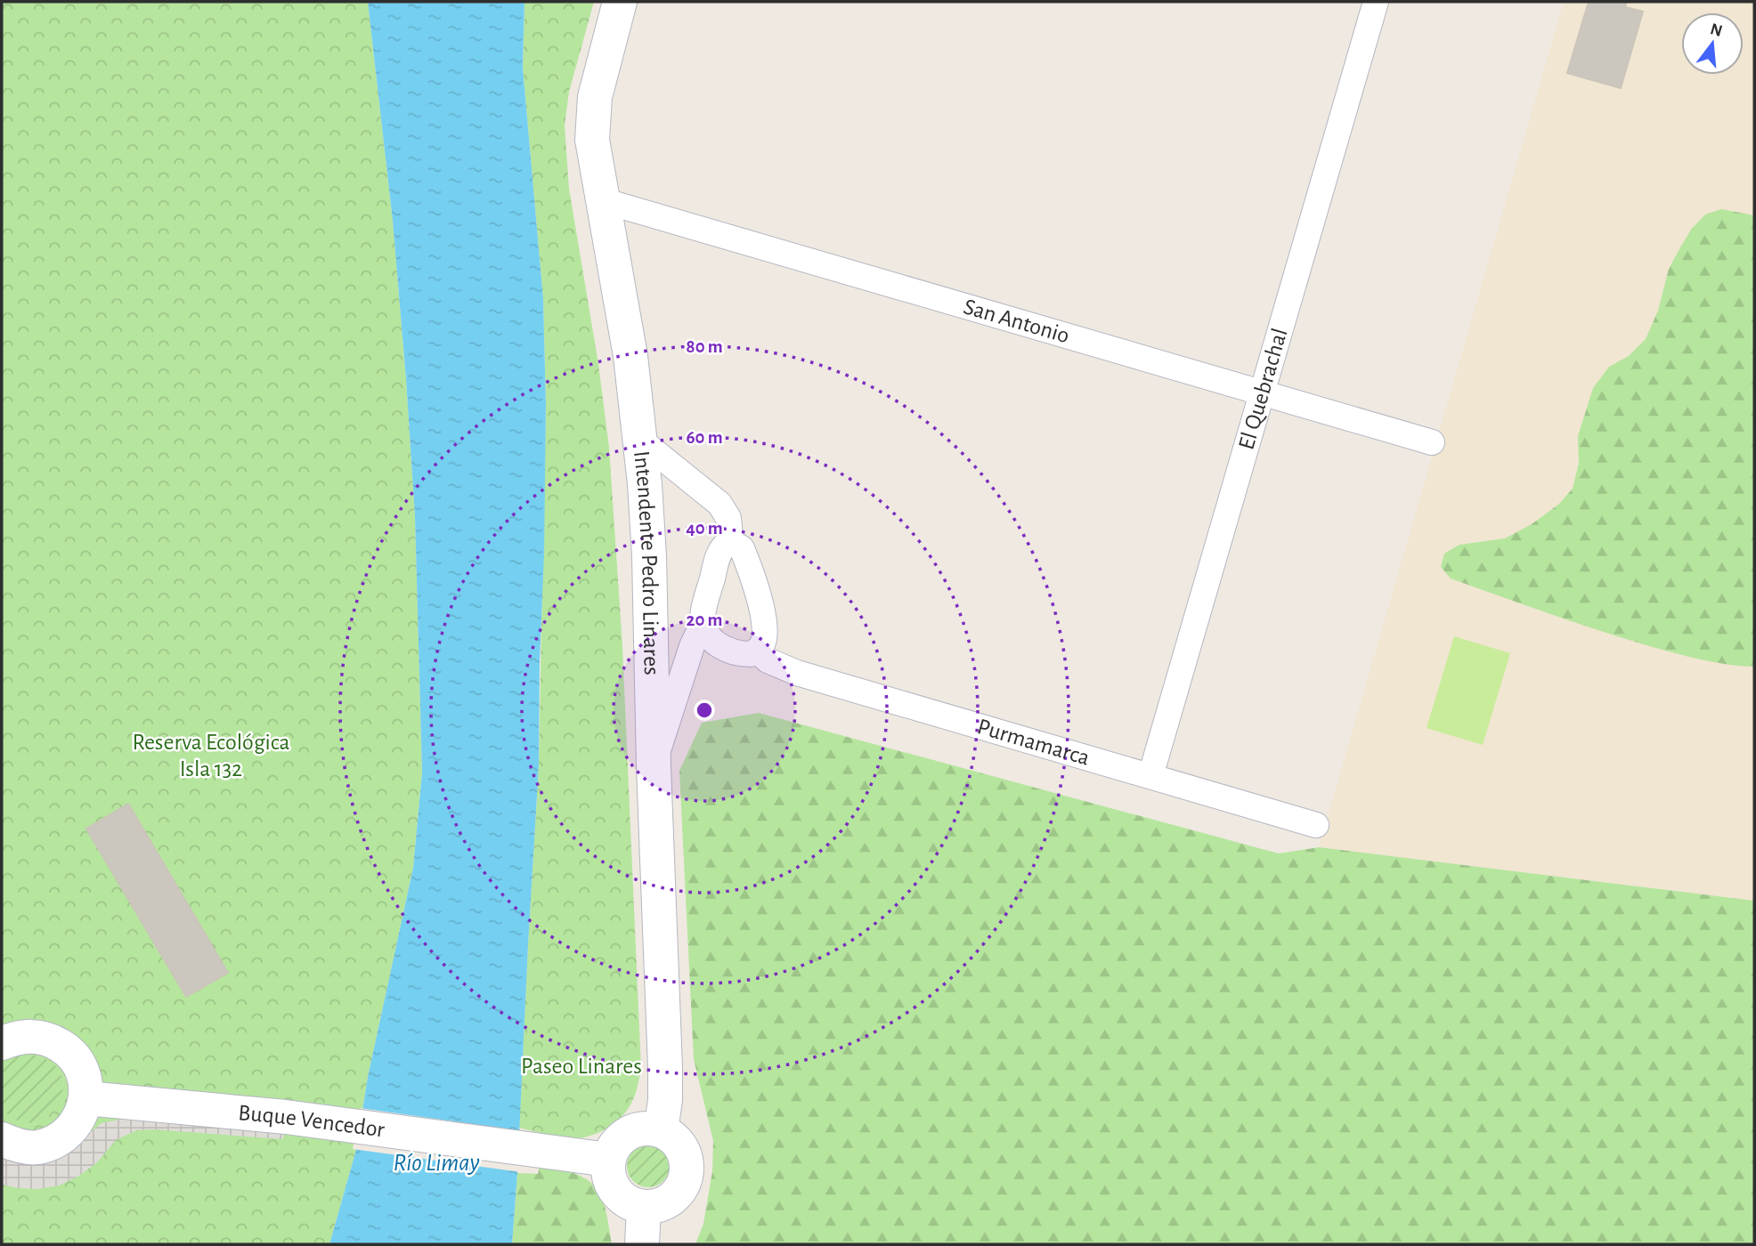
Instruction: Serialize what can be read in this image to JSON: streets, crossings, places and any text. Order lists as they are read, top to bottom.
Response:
{
  "streets": {
    "main road": ["Intendente Pedro Linares", "Buque Vencedor"],
    "street": ["San Antonio", "El Quebrachal", "Purmamarca"]
  },
  "crossings": [
    ["San Antonio", "El Quebrachal"],
    ["San Antonio", "Intendente Pedro Linares"],
    ["El Quebrachal", "Purmamarca"],
    ["Intendente Pedro Linares", "Buque Vencedor"]
  ],
  "water": ["Río Limay"],
  "parks": ["Reserva Ecológica Isla 132", "Paseo Linares"],
  "north": "top",
  "rings": [
    "80 m",
    "60 m",
    "40 m",
    "20 m"
  ]
}
